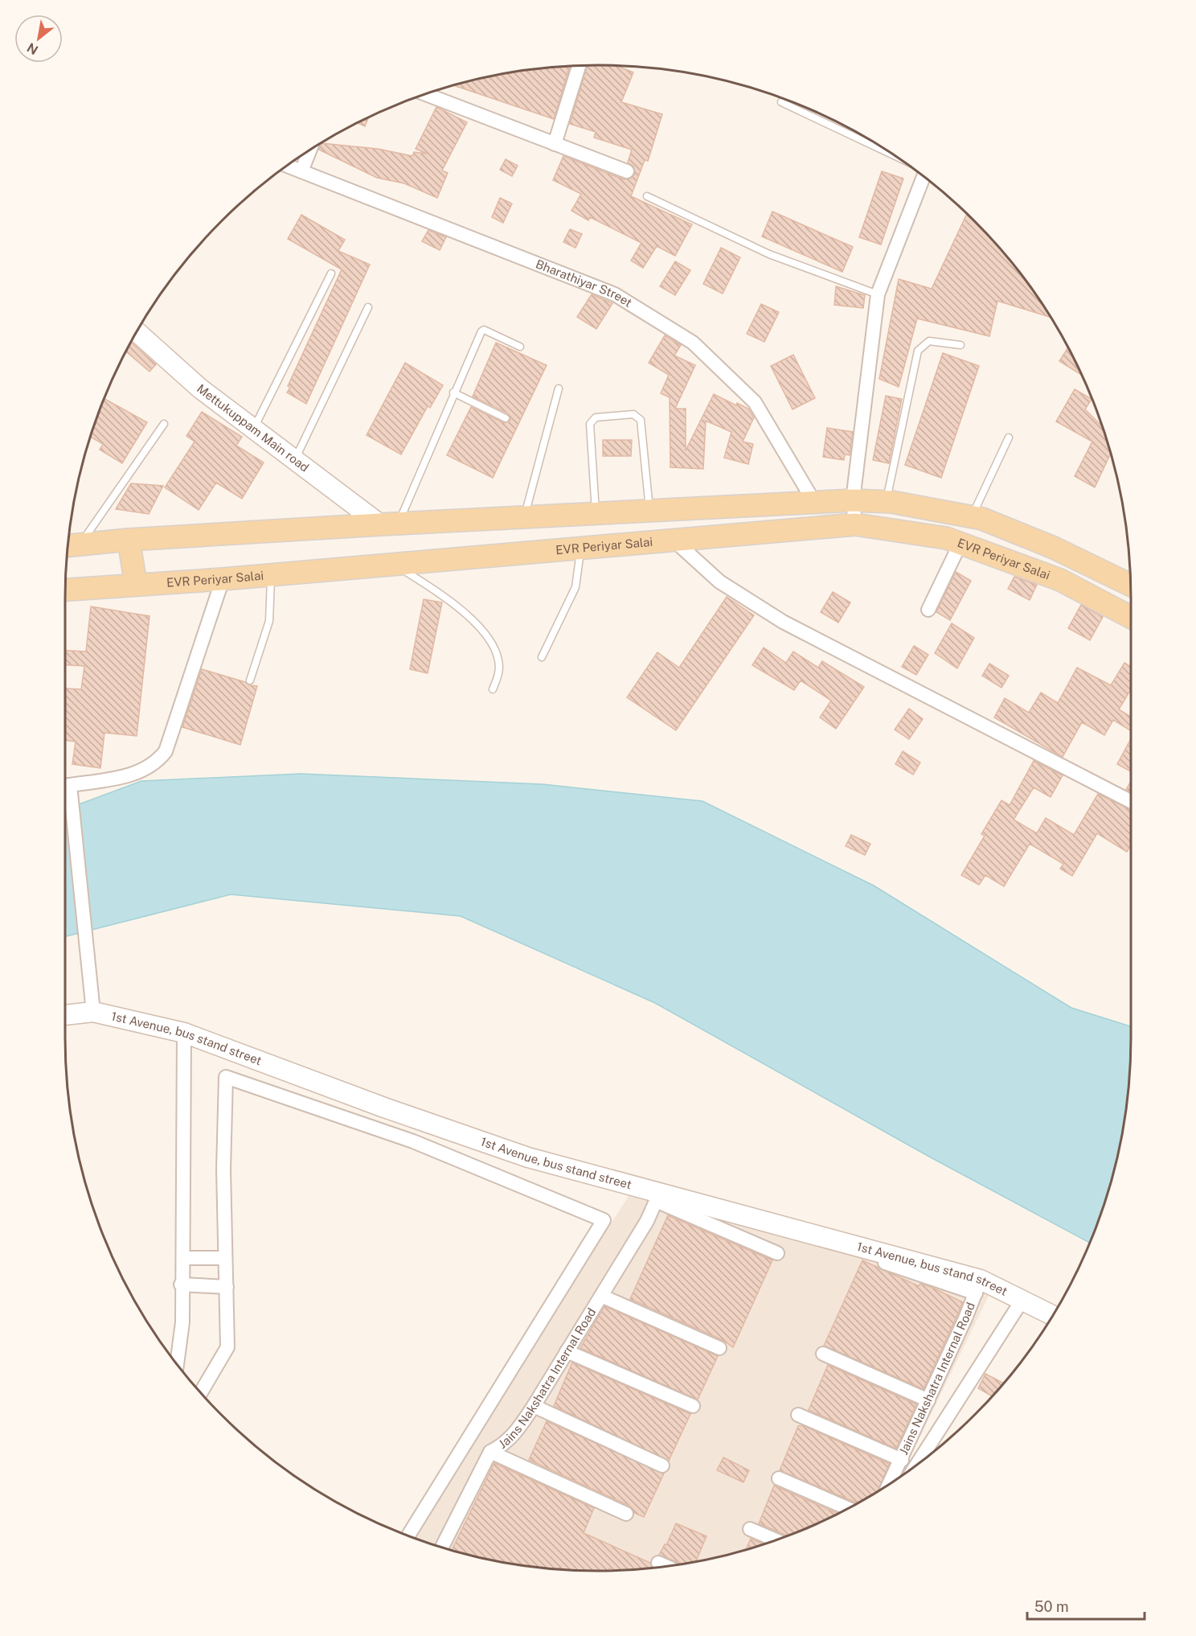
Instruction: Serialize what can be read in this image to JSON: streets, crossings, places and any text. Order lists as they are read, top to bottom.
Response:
{
  "streets": {
    "main road": ["EVR Periyar Salai"],
    "street": [
      "Bharathiyar Street",
      "Mettukuppam Main road",
      "1st Avenue, bus stand street",
      "Jains Nakshatra Internal Road"
    ]
  },
  "crossings": [
    ["1st Avenue, bus stand street", "Jains Nakshatra Internal Road"]
  ],
  "scale_bar": "50 m",
  "north": "bottom left"
}
